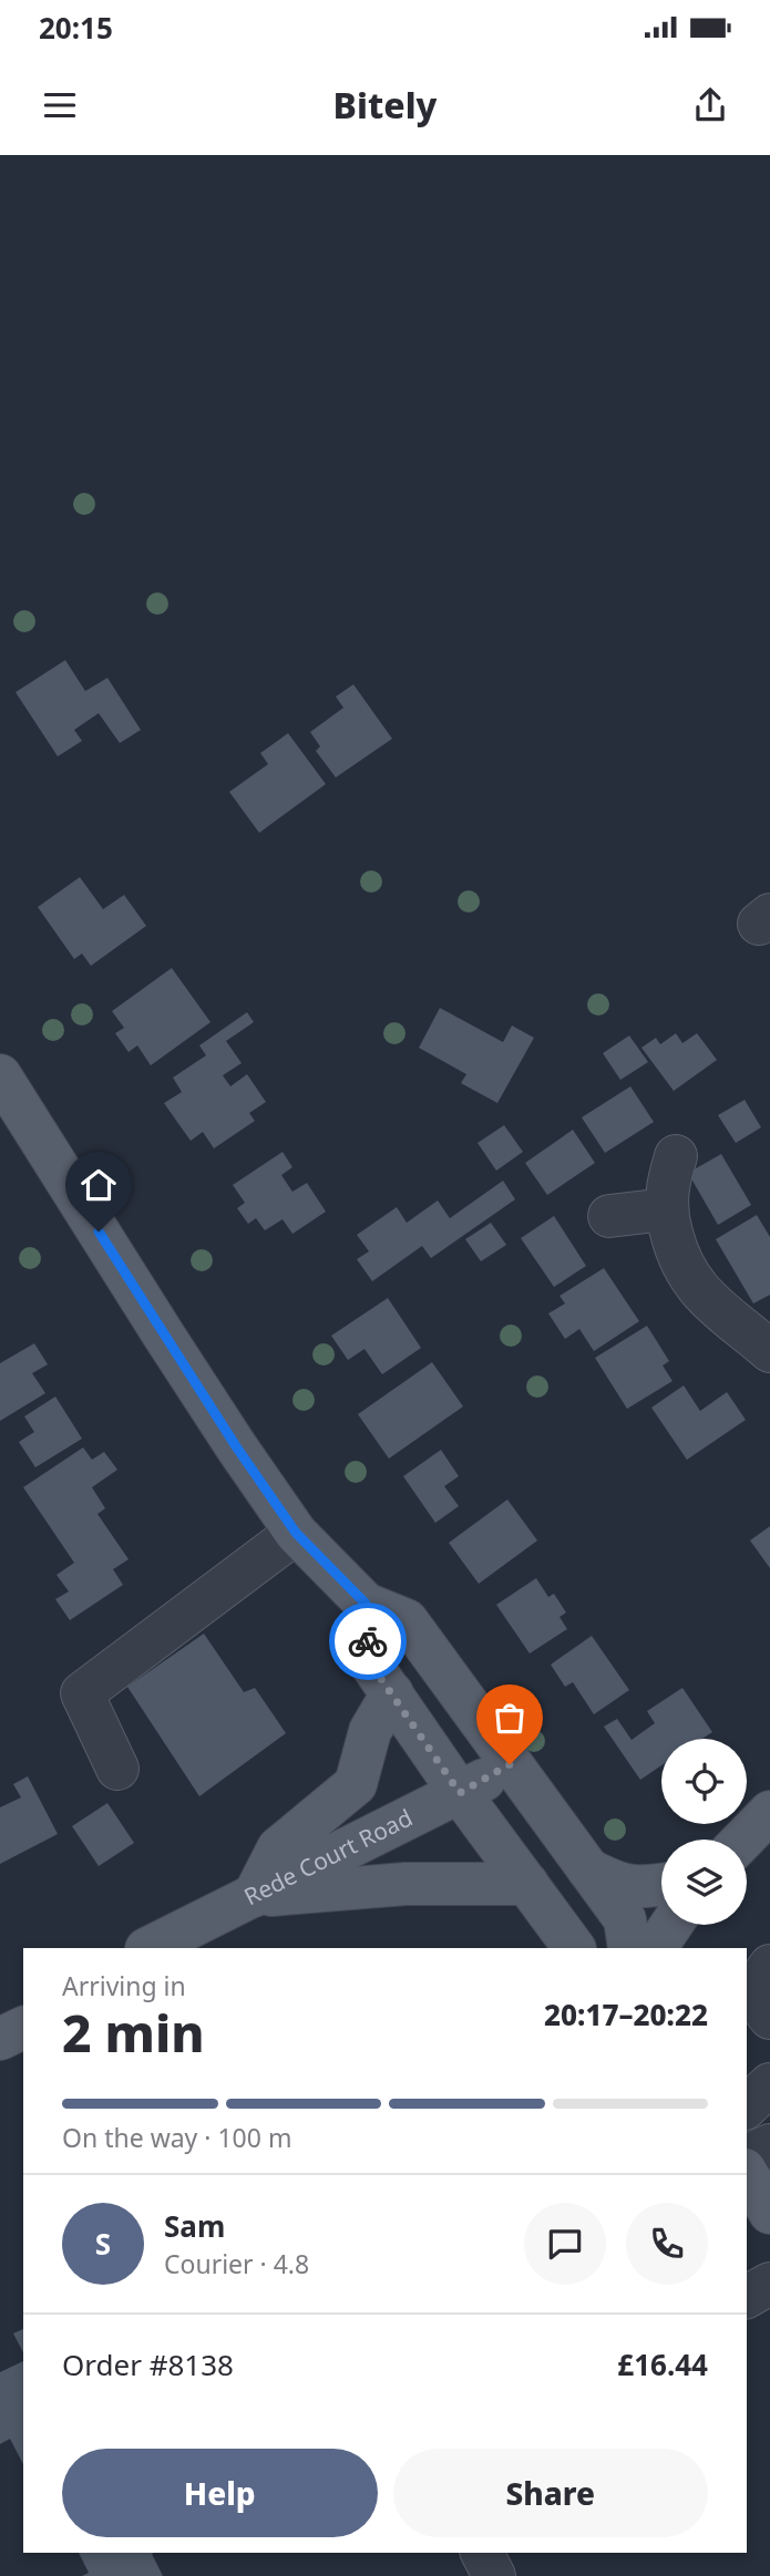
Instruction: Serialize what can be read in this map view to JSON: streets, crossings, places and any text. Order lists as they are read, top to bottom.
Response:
{
  "streets": {
    "main road": ["Rede Court Road"]
  },
  "page": {
    "status": "20:15",
    "header": "Bitely",
    "heading": ["2 min", "Arriving in", "20:17–20:22"],
    "panel": [
      "Sam",
      "Courier · 4.8",
      "Order #8138",
      "£16.44"
    ],
    "bar": "On the way · 100 m",
    "round": "S",
    "buttons": ["Help", "Share"]
  }
}
